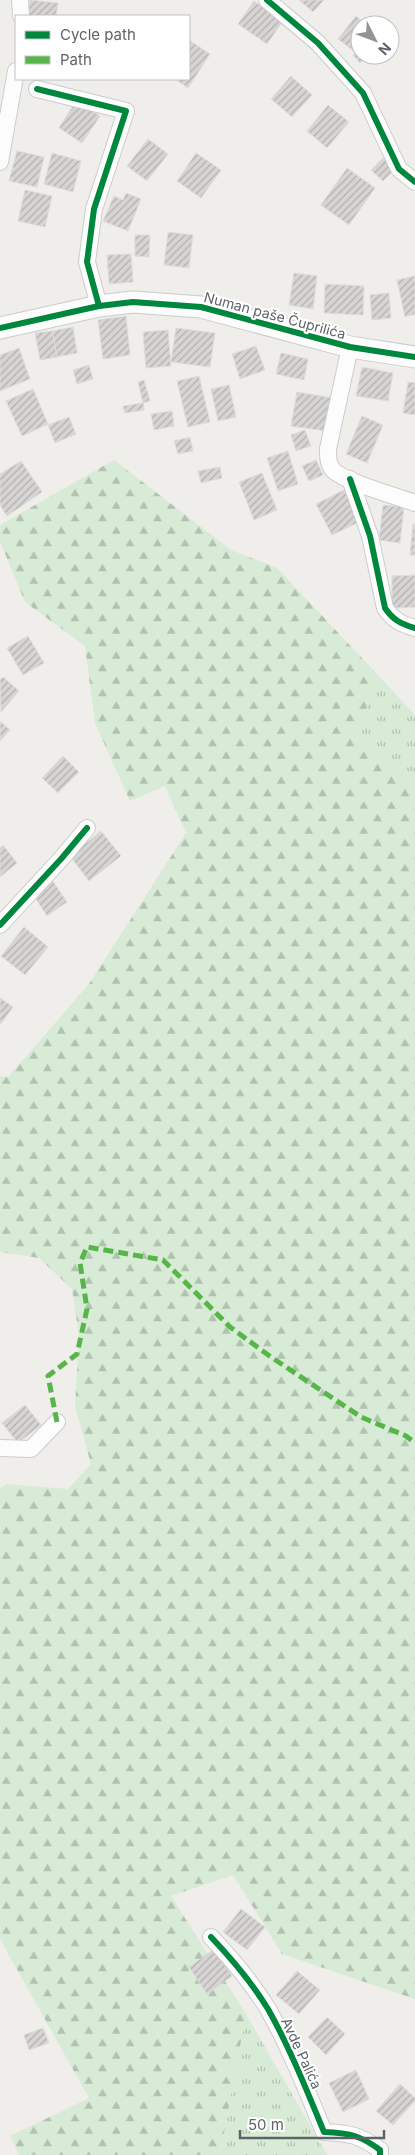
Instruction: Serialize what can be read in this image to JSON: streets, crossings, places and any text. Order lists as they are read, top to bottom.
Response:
{
  "streets": {
    "street": ["Numan paše Čuprilića", "Avde Palića"]
  },
  "legend": ["Cycle path", "Path"],
  "scale_bar": "50 m",
  "north": "bottom right"
}
